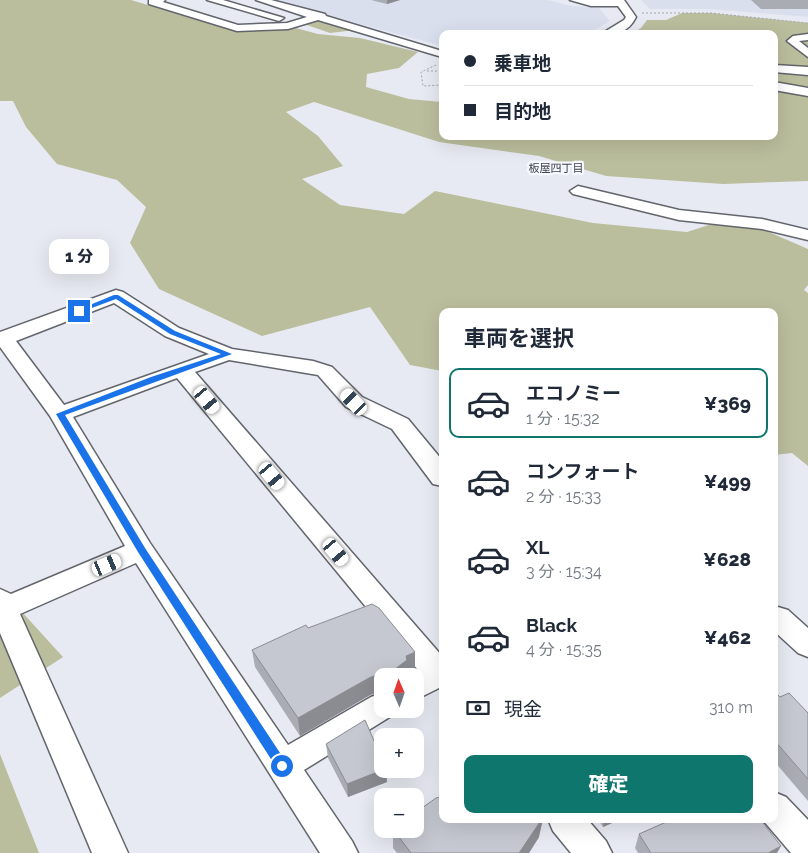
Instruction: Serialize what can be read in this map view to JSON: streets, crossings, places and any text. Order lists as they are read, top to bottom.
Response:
{
  "districts": ["板屋四丁目"],
  "north": "top",
  "page": {
    "banner": ["乗車地", "目的地"],
    "bubble": "1 分",
    "heading": "車両を選択",
    "list": [
      {
        "name": "エコノミー",
        "note": "1 分 · 15:32",
        "value": "¥369"
      },
      {
        "name": "コンフォート",
        "note": "2 分 · 15:33",
        "value": "¥499"
      },
      {
        "name": "XL",
        "note": "3 分 · 15:34",
        "value": "¥628"
      },
      {
        "name": "Black",
        "note": "4 分 · 15:35",
        "value": "¥462"
      }
    ],
    "map_buttons": ["+", "−"],
    "pay": ["現金", "310 m"],
    "buttons": "確定"
  }
}
